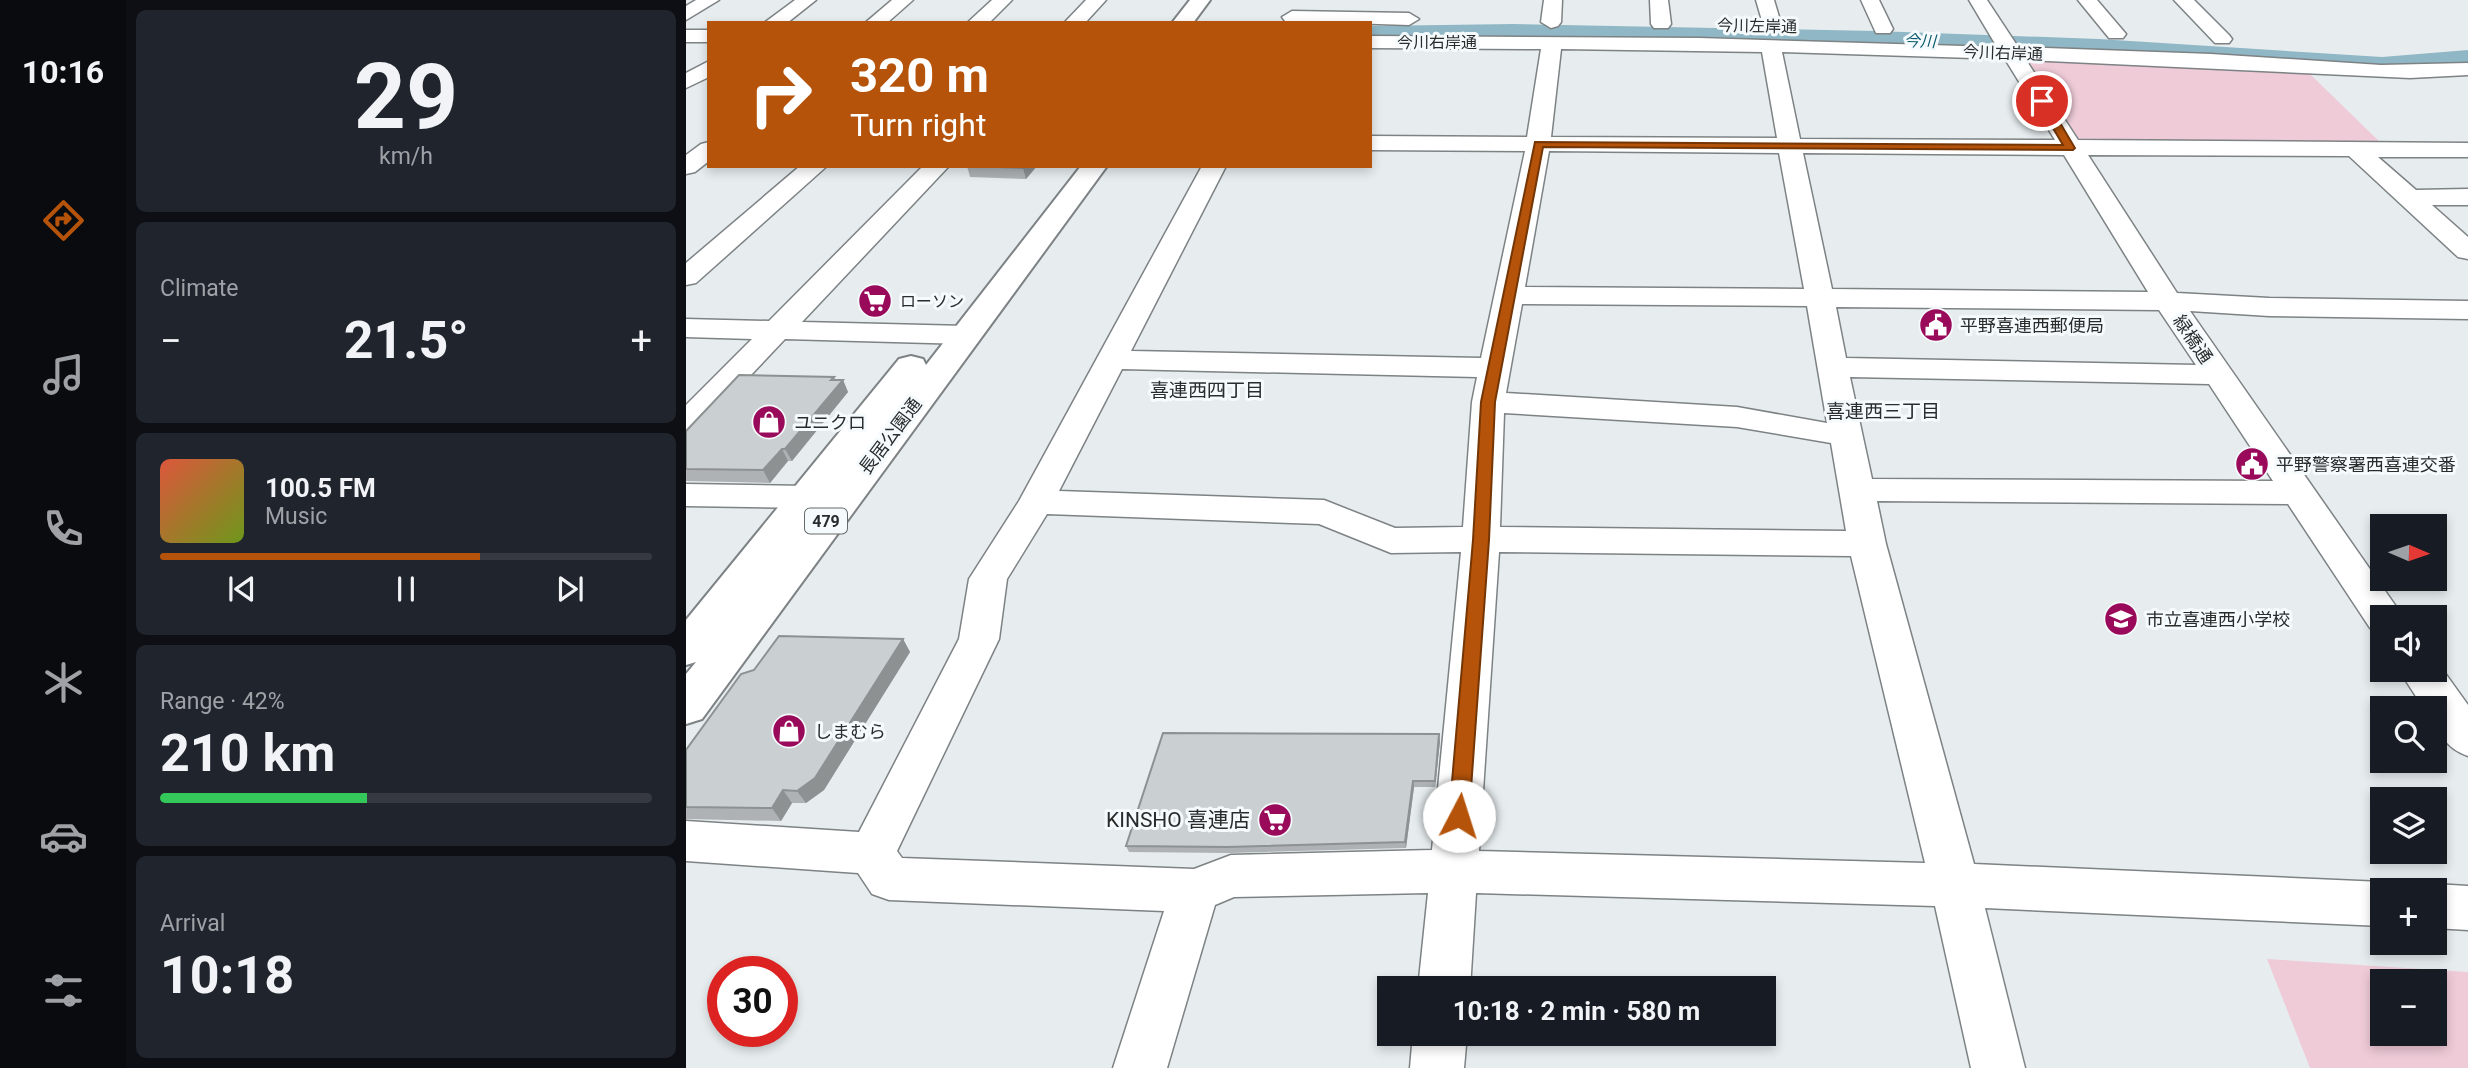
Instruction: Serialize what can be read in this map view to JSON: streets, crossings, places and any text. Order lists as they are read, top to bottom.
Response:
{
  "streets": {
    "highway": ["長居公園通", "479"],
    "street": ["今川左岸通", "今川右岸通", "緑橋通"]
  },
  "crossings": [
    ["今川左岸通", "今川右岸通"],
    ["今川右岸通", "緑橋通"]
  ],
  "districts": ["喜連西四丁目", "喜連西三丁目"],
  "water": ["今川"],
  "places": {
    "supermarket": ["ローソン", "KINSHO 喜連店"],
    "public building": ["平野喜連西郵便局", "平野警察署西喜連交番"],
    "shop": ["ユニクロ", "しまむら"],
    "school or university": ["市立喜連西小学校"]
  },
  "north": "right",
  "page": {
    "tabs": "10:16",
    "tile": [
      ["29", "km/h"],
      "Climate",
      ["Range · 42%", "210 km"],
      ["Arrival", "10:18"]
    ],
    "turn": ["320 m", "Turn right"],
    "heat": ["−", "21.5°", "+"],
    "song": ["100.5 FM", "Music"],
    "map_buttons": ["+", "−"],
    "limit": "30",
    "trip": "10:18 · 2 min · 580 m"
  }
}
